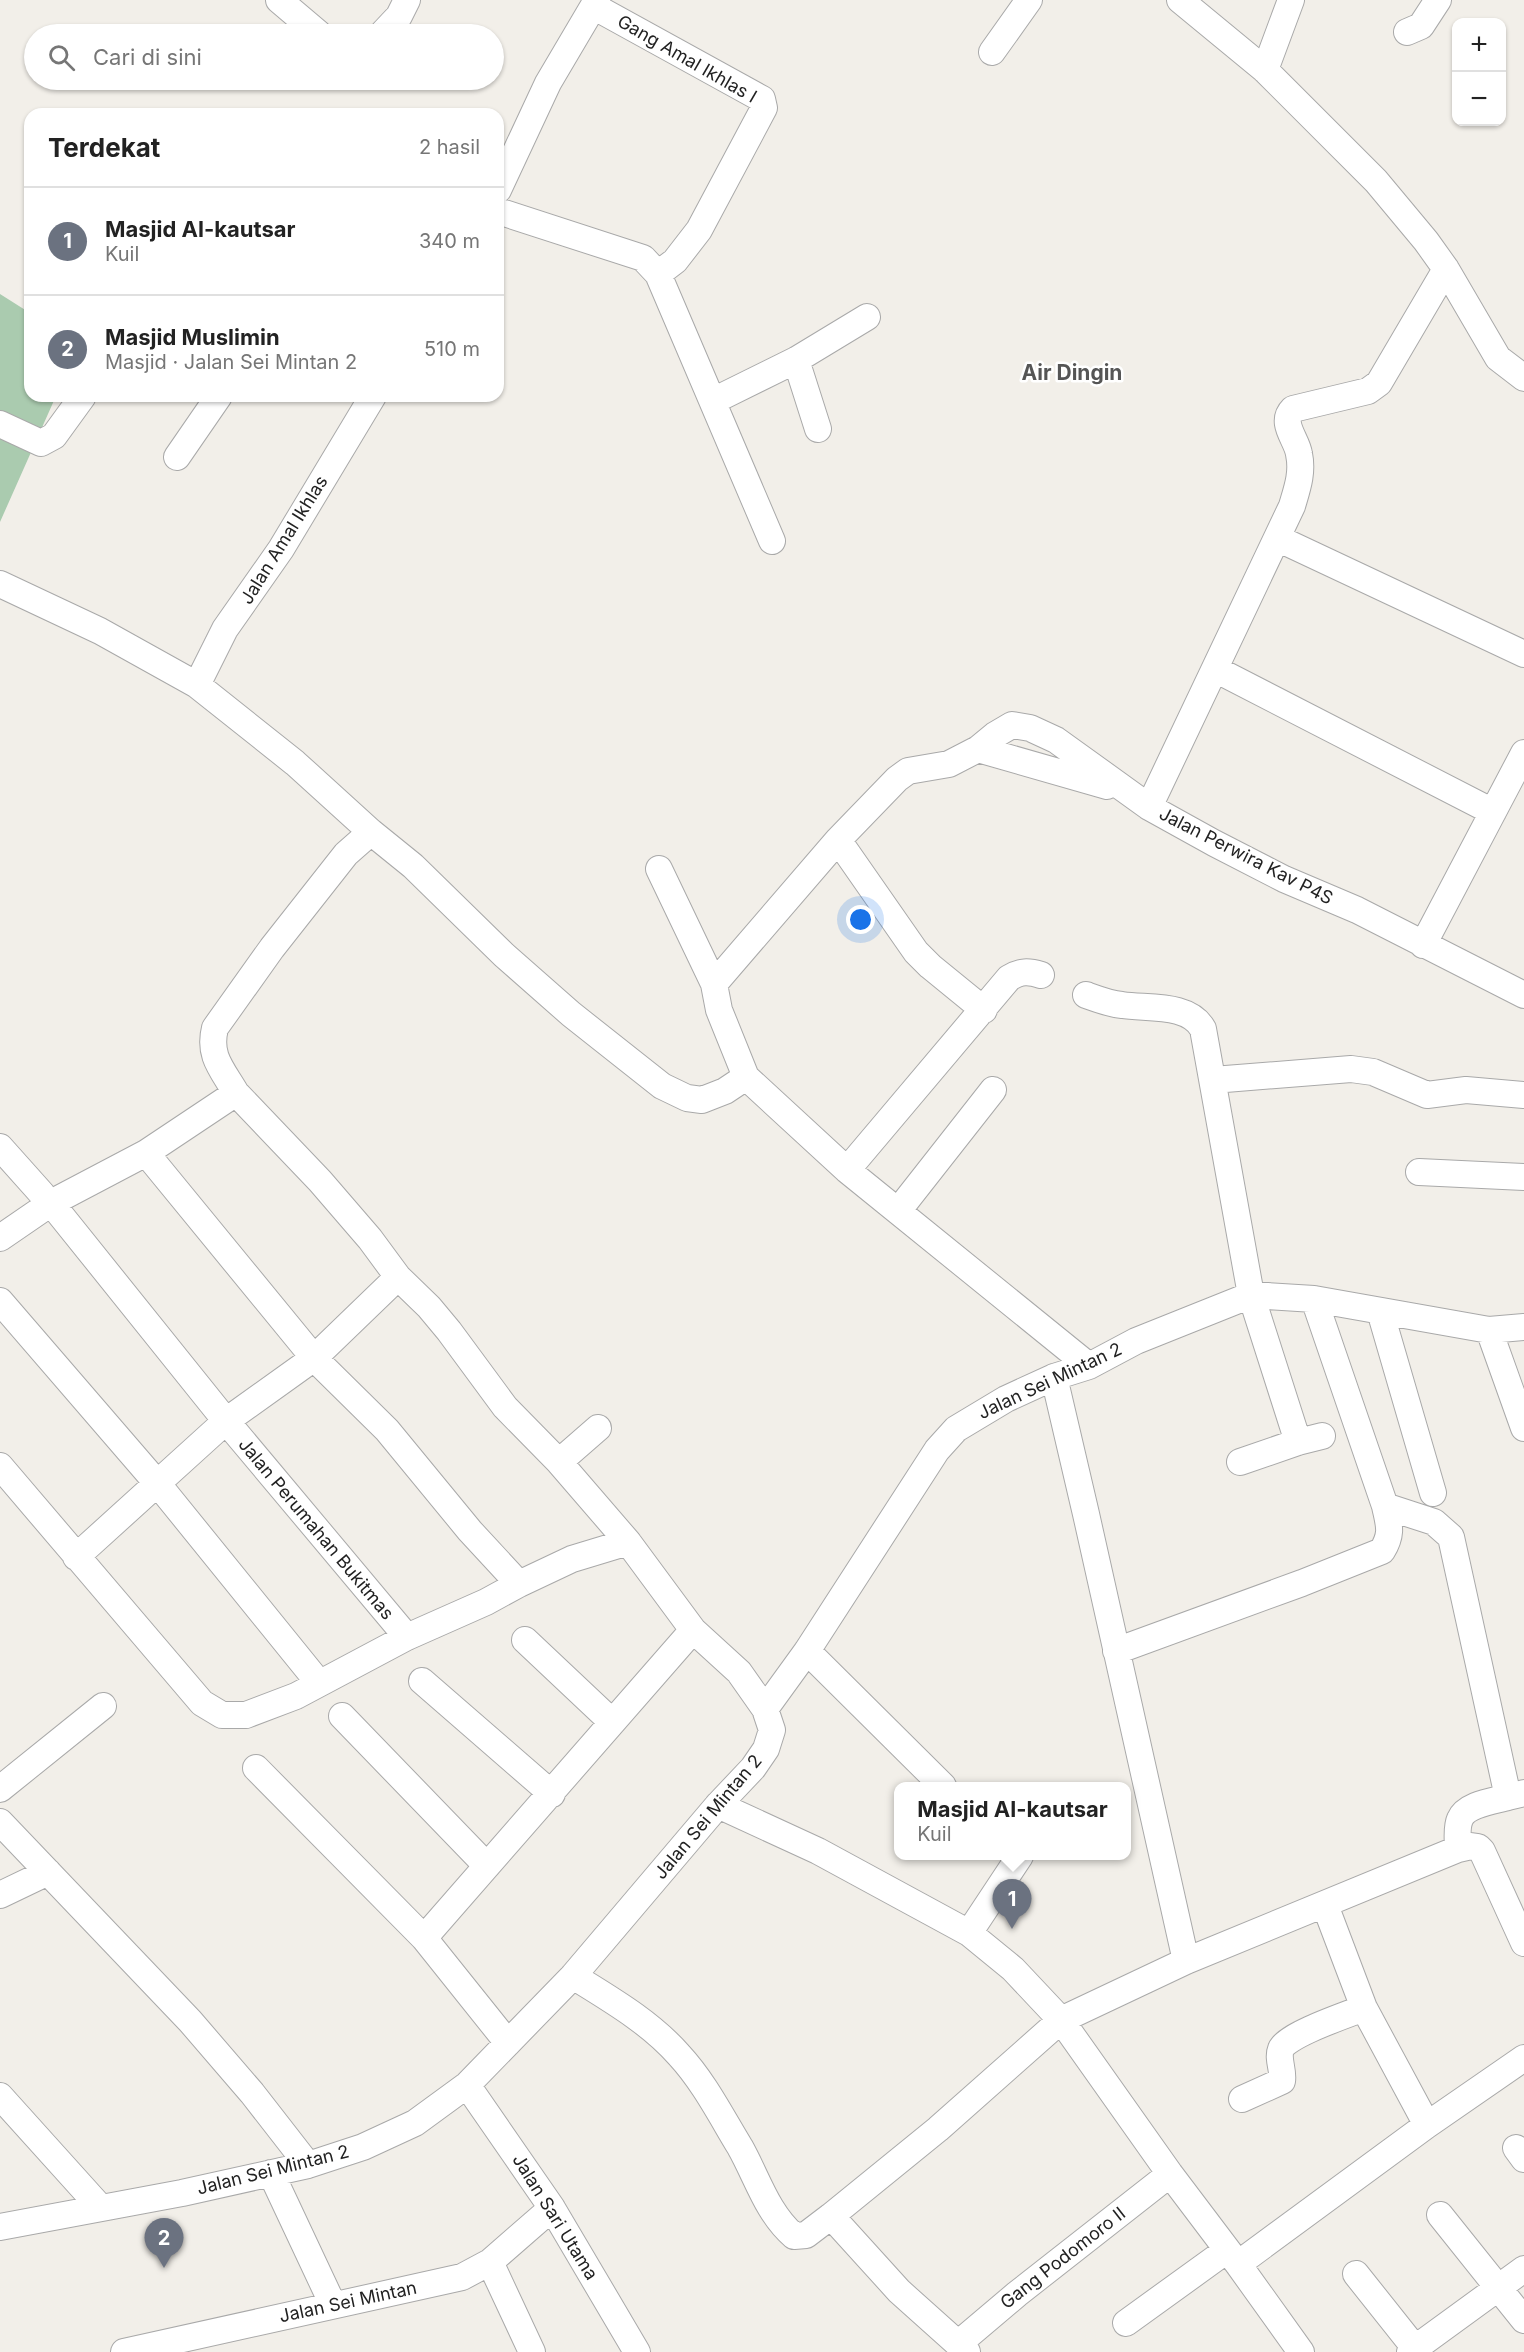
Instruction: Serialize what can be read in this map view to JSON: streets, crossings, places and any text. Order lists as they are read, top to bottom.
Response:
{
  "streets": {
    "street": [
      "Gang Amal Ikhlas I",
      "Jalan Amal Ikhlas",
      "Jalan Perwira Kav P4S",
      "Jalan Sei Mintan 2",
      "Jalan Perumahan Bukitmas",
      "Jalan Sari Utama",
      "Gang Podomoro II",
      "Jalan Sei Mintan"
    ]
  },
  "crossings": [
    ["Jalan Sei Mintan 2", "Jalan Sari Utama"],
    ["Jalan Sari Utama", "Jalan Sei Mintan"]
  ],
  "districts": ["Air Dingin"],
  "page": {
    "map_buttons": ["+", "−"],
    "search": "Cari di sini",
    "heading": ["Terdekat", "2 hasil"],
    "list": [
      {
        "mark": "1",
        "name": "Masjid Al-kautsar",
        "note": "Kuil",
        "value": "340 m"
      },
      {
        "mark": "2",
        "name": "Masjid Muslimin",
        "note": "Masjid · Jalan Sei Mintan 2",
        "value": "510 m"
      }
    ],
    "popup": ["Masjid Al-kautsar", "Kuil"],
    "pins": ["1", "2"]
  }
}
